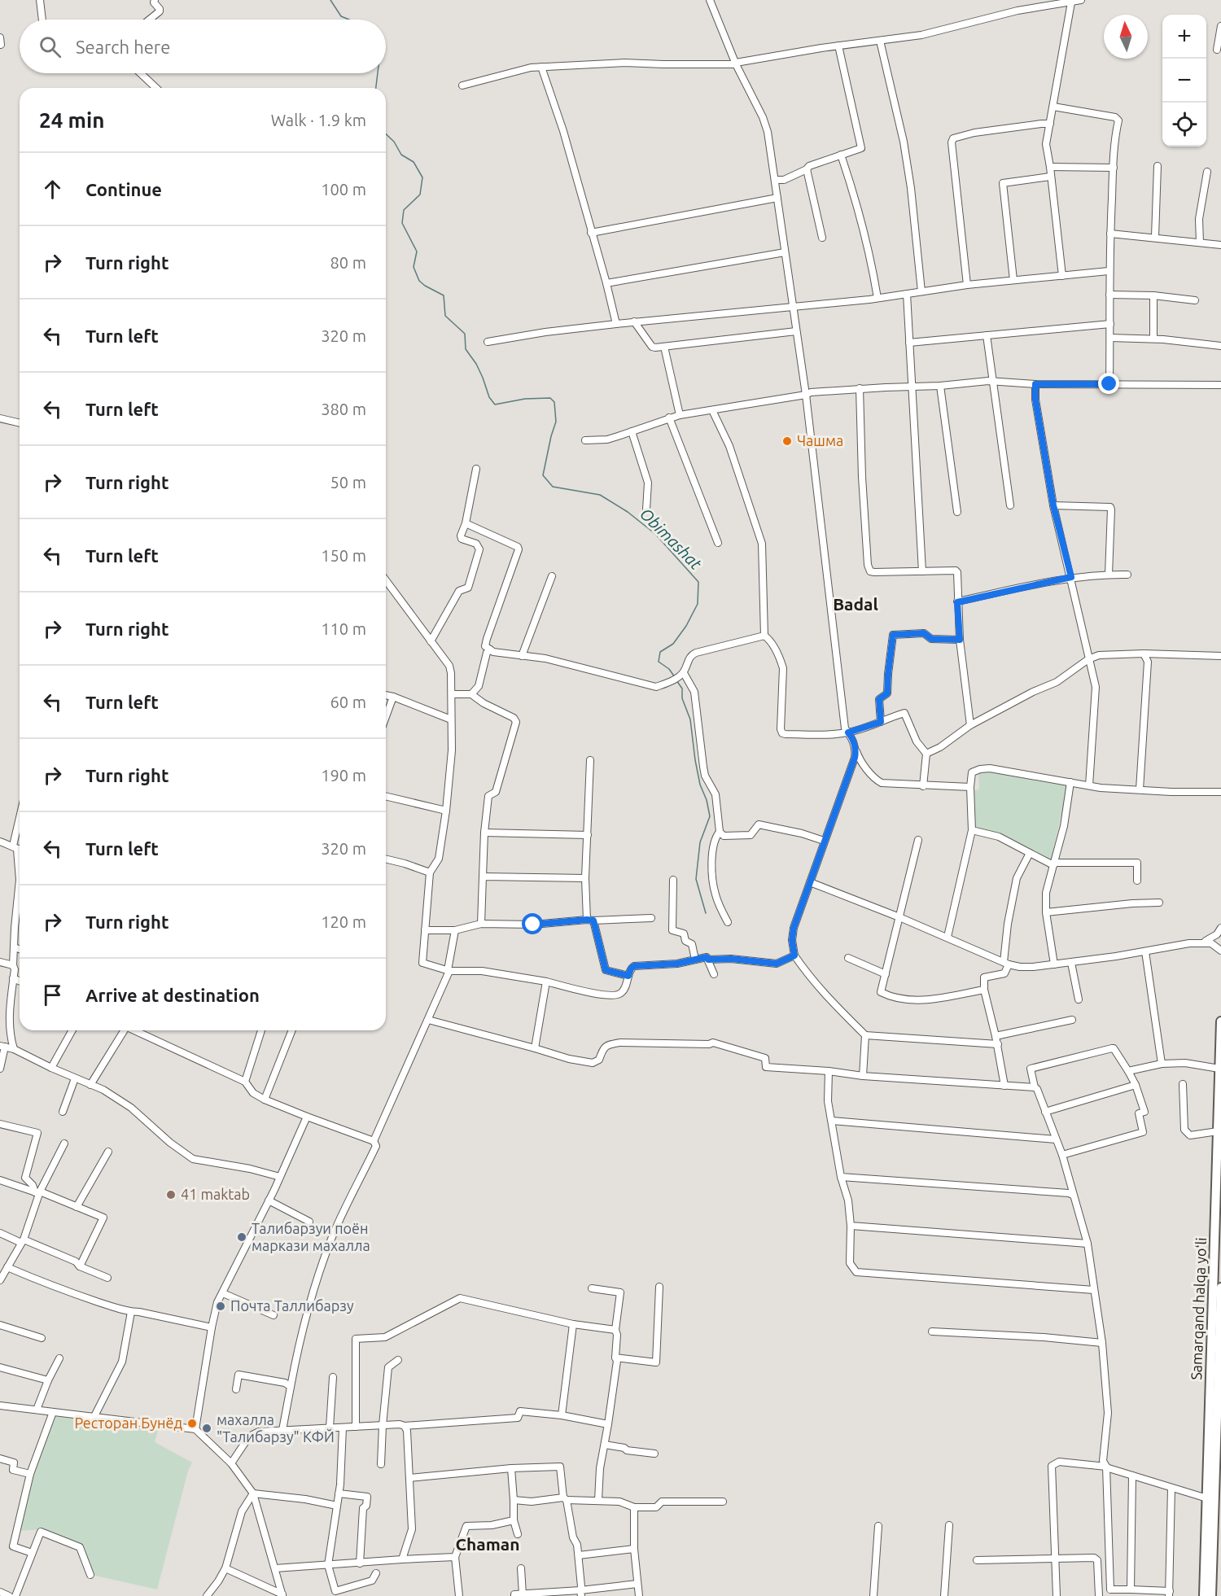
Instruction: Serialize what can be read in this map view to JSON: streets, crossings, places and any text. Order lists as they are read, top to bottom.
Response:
{
  "streets": {
    "highway": ["Samarqand halqa yoʻli"]
  },
  "districts": ["Badal", "Chaman"],
  "water": ["Obimashat"],
  "places": [
    "Чашма",
    "41 maktab",
    "Талибарзуи поён маркази махалла",
    "Почта Таллибарзу",
    "Ресторан Бунёд",
    "махалла \"Талибарзу\" КФЙ"
  ],
  "north": "top",
  "page": {
    "map_buttons": ["+", "−"],
    "search": "Search here",
    "heading": ["24 min", "Walk · 1.9 km"],
    "list": [
      ["Continue", "100 m"],
      ["Turn right", "80 m"],
      ["Turn left", "320 m"],
      ["Turn left", "380 m"],
      ["Turn right", "50 m"],
      ["Turn left", "150 m"],
      ["Turn right", "110 m"],
      ["Turn left", "60 m"],
      ["Turn right", "190 m"],
      ["Turn left", "320 m"],
      ["Turn right", "120 m"],
      "Arrive at destination"
    ]
  }
}
